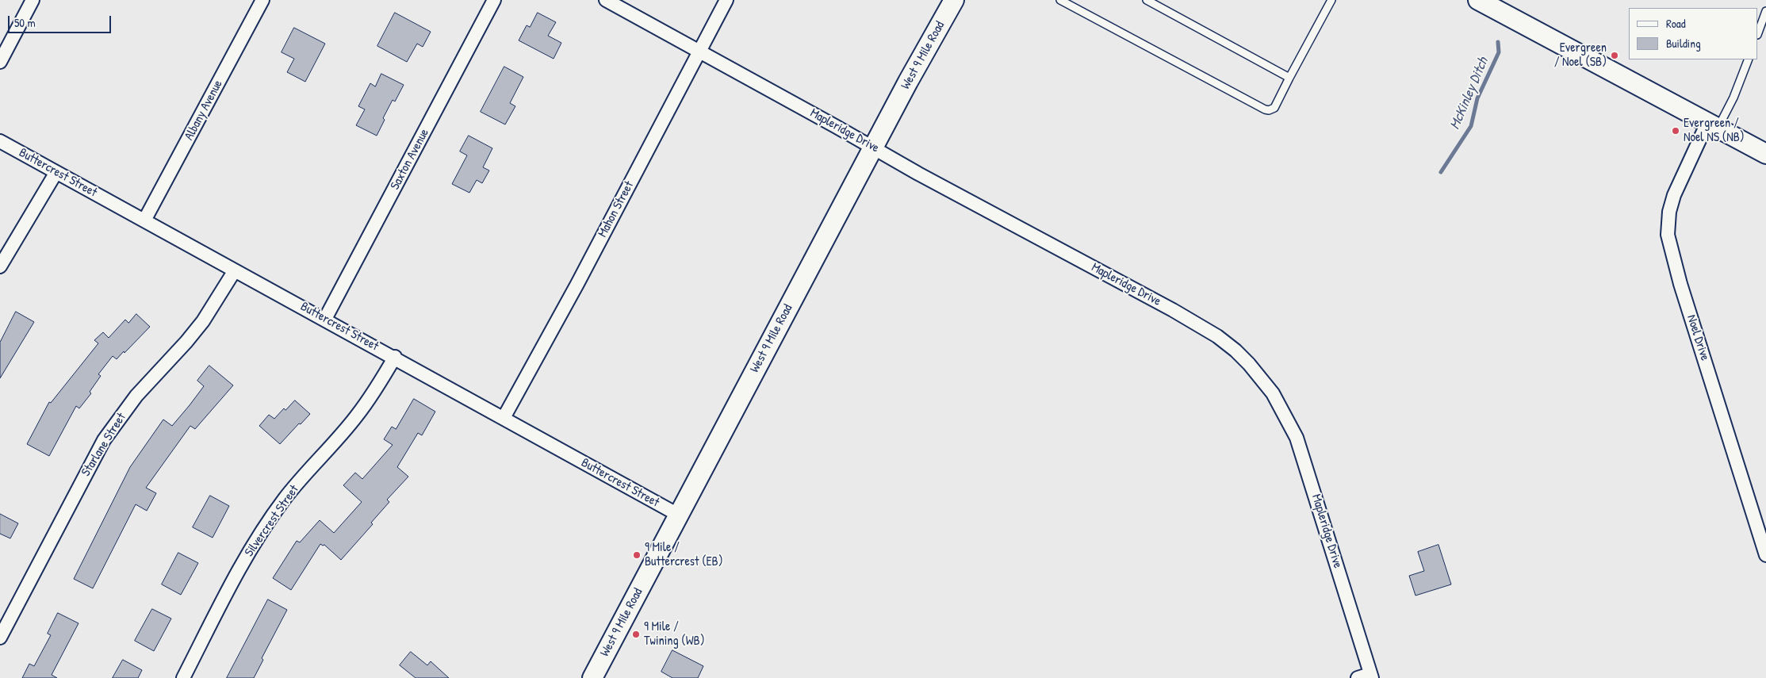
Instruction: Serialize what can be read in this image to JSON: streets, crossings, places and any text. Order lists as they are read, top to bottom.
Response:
{
  "streets": {
    "main road": ["West 9 Mile Road"],
    "street": [
      "Albany Avenue",
      "Mapleridge Drive",
      "Saxton Avenue",
      "Buttercrest Street",
      "Mahon Street",
      "Noel Drive",
      "Starlane Street",
      "Silvercrest Street"
    ]
  },
  "crossings": [
    ["West 9 Mile Road", "Mapleridge Drive"],
    ["West 9 Mile Road", "Buttercrest Street"],
    ["Albany Avenue", "Buttercrest Street"],
    ["Mapleridge Drive", "Mahon Street"],
    ["Saxton Avenue", "Buttercrest Street"],
    ["Buttercrest Street", "Mahon Street"],
    ["Buttercrest Street", "Starlane Street"],
    ["Buttercrest Street", "Silvercrest Street"]
  ],
  "water": ["McKinley Ditch"],
  "places": [
    "Evergreen / Noel (SB)",
    "Evergreen / Noel NS (NB)",
    "9 Mile / Buttercrest (EB)",
    "9 Mile / Twining (WB)"
  ],
  "legend": ["Road", "Building"],
  "scale_bar": "50 m"
}
